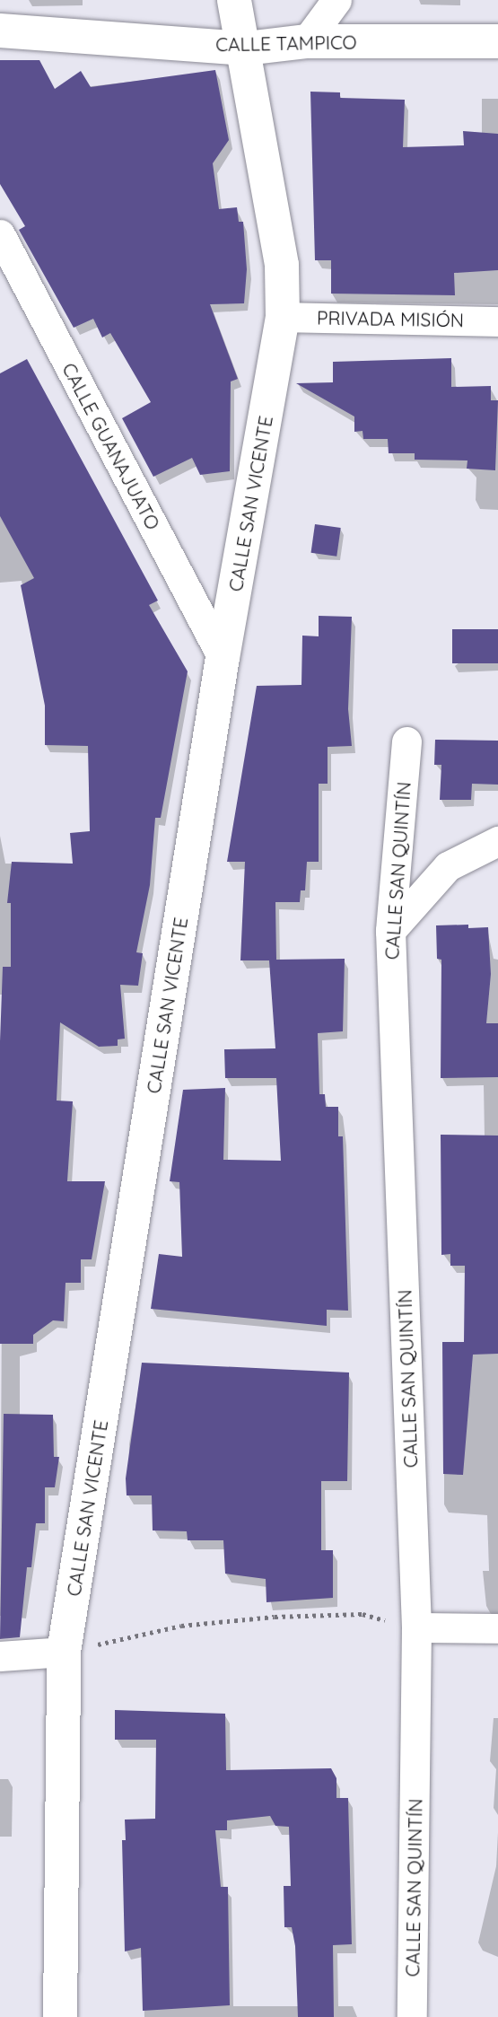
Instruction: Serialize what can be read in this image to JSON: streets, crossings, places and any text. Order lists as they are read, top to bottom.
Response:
{
  "streets": {
    "street": [
      "CALLE TAMPICO",
      "PRIVADA MISIÓN",
      "CALLE GUANAJUATO",
      "CALLE SAN VICENTE",
      "CALLE SAN QUINTÍN"
    ]
  },
  "crossings": [
    ["CALLE TAMPICO", "CALLE SAN VICENTE"],
    ["PRIVADA MISIÓN", "CALLE SAN VICENTE"],
    ["CALLE GUANAJUATO", "CALLE SAN VICENTE"]
  ]
}
